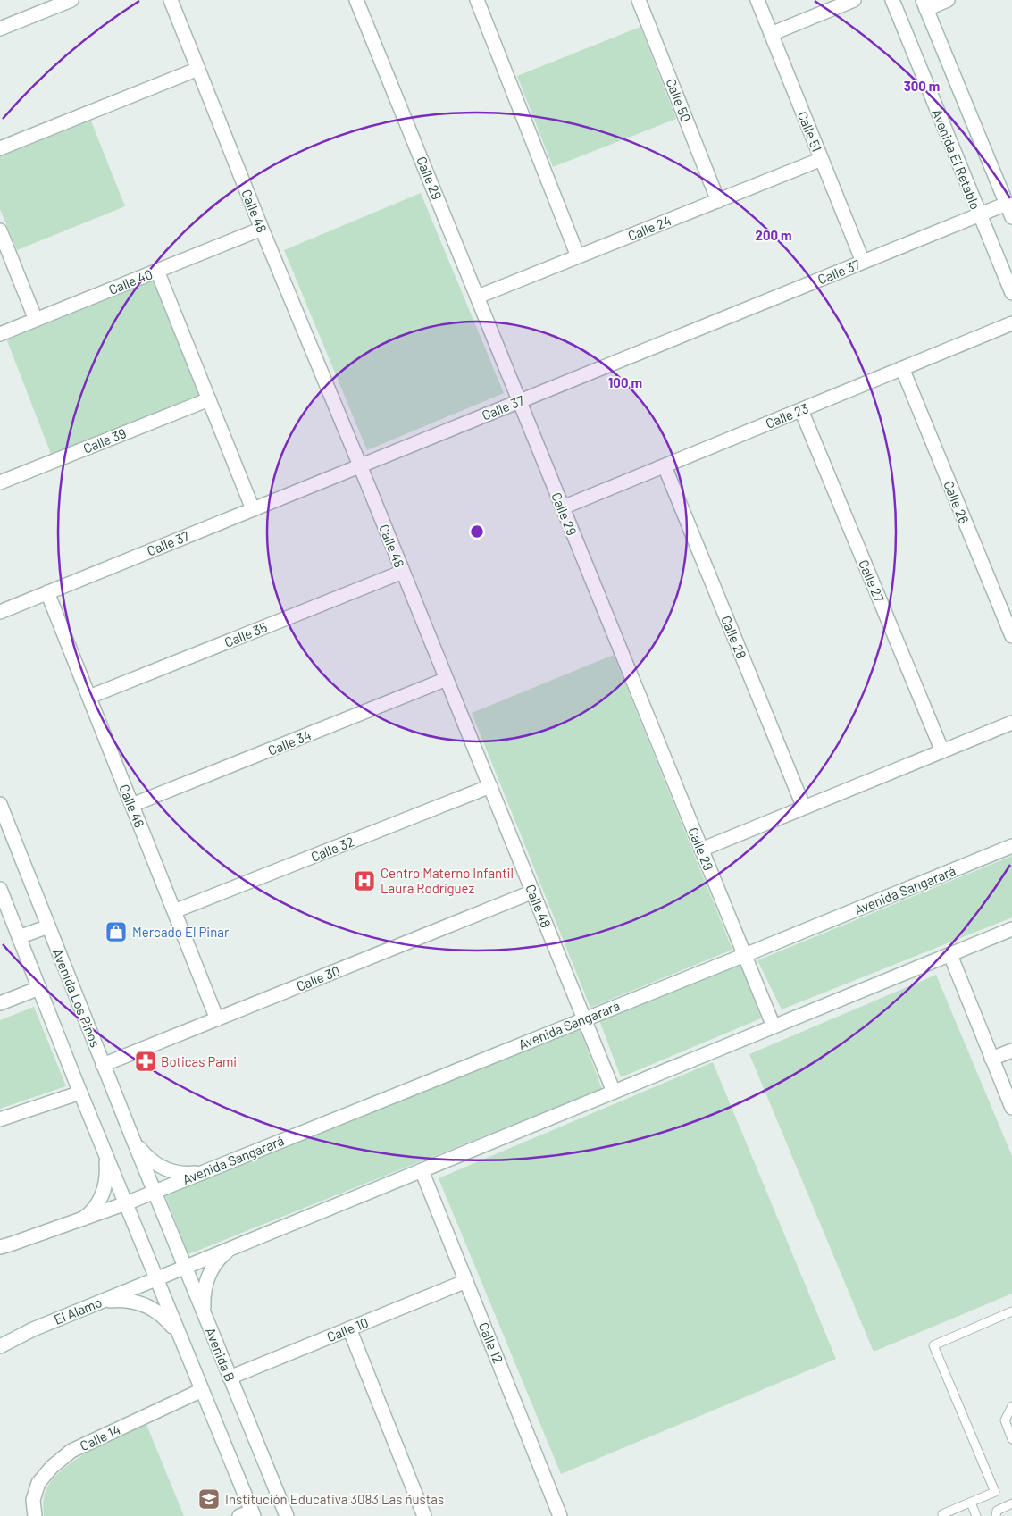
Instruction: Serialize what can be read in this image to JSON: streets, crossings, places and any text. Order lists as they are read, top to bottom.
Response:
{
  "streets": {
    "street": [
      "Calle 50",
      "Calle 51",
      "Avenida El Retablo",
      "Calle 29",
      "Calle 48",
      "Calle 24",
      "Calle 37",
      "Calle 40",
      "Calle 23",
      "Calle 39",
      "Calle 26",
      "Calle 27",
      "Calle 35",
      "Calle 28",
      "Calle 34",
      "Calle 46",
      "Calle 32",
      "Avenida Sangarará",
      "Calle 30",
      "Avenida Los Pinos",
      "El Alamo",
      "Calle 10",
      "Calle 12",
      "Avenida B",
      "Calle 14"
    ]
  },
  "crossings": [
    ["Calle 50", "Calle 24"],
    ["Calle 51", "Calle 24"],
    ["Calle 51", "Calle 37"],
    ["Avenida El Retablo", "Calle 37"],
    ["Calle 29", "Calle 24"],
    ["Calle 29", "Calle 37"],
    ["Calle 29", "Calle 23"],
    ["Calle 29", "Avenida Sangarará"],
    ["Calle 48", "Calle 37"],
    ["Calle 48", "Calle 40"],
    ["Calle 48", "Calle 35"],
    ["Calle 48", "Calle 34"],
    ["Calle 48", "Calle 32"],
    ["Calle 48", "Avenida Sangarará"],
    ["Calle 48", "Calle 30"],
    ["Calle 37", "Calle 46"],
    ["Calle 23", "Calle 26"],
    ["Calle 23", "Calle 27"],
    ["Calle 23", "Calle 28"],
    ["Calle 35", "Calle 46"],
    ["Calle 34", "Calle 46"],
    ["Calle 46", "Calle 32"],
    ["Calle 46", "Calle 30"],
    ["Avenida Sangarará", "Avenida Los Pinos"],
    ["Avenida Sangarará", "Avenida B"],
    ["Calle 30", "Avenida Los Pinos"],
    ["Avenida Los Pinos", "Avenida B"],
    ["Calle 10", "Calle 12"],
    ["Calle 10", "Avenida B"]
  ],
  "places": {
    "hospital": ["Centro Materno Infantil Laura Rodríguez"],
    "shop": ["Mercado El Pinar"],
    "pharmacy": ["Boticas Pami"],
    "school or university": ["Institución Educativa 3083 Las ñustas"]
  },
  "rings": ["300 m", "200 m", "100 m"]
}
